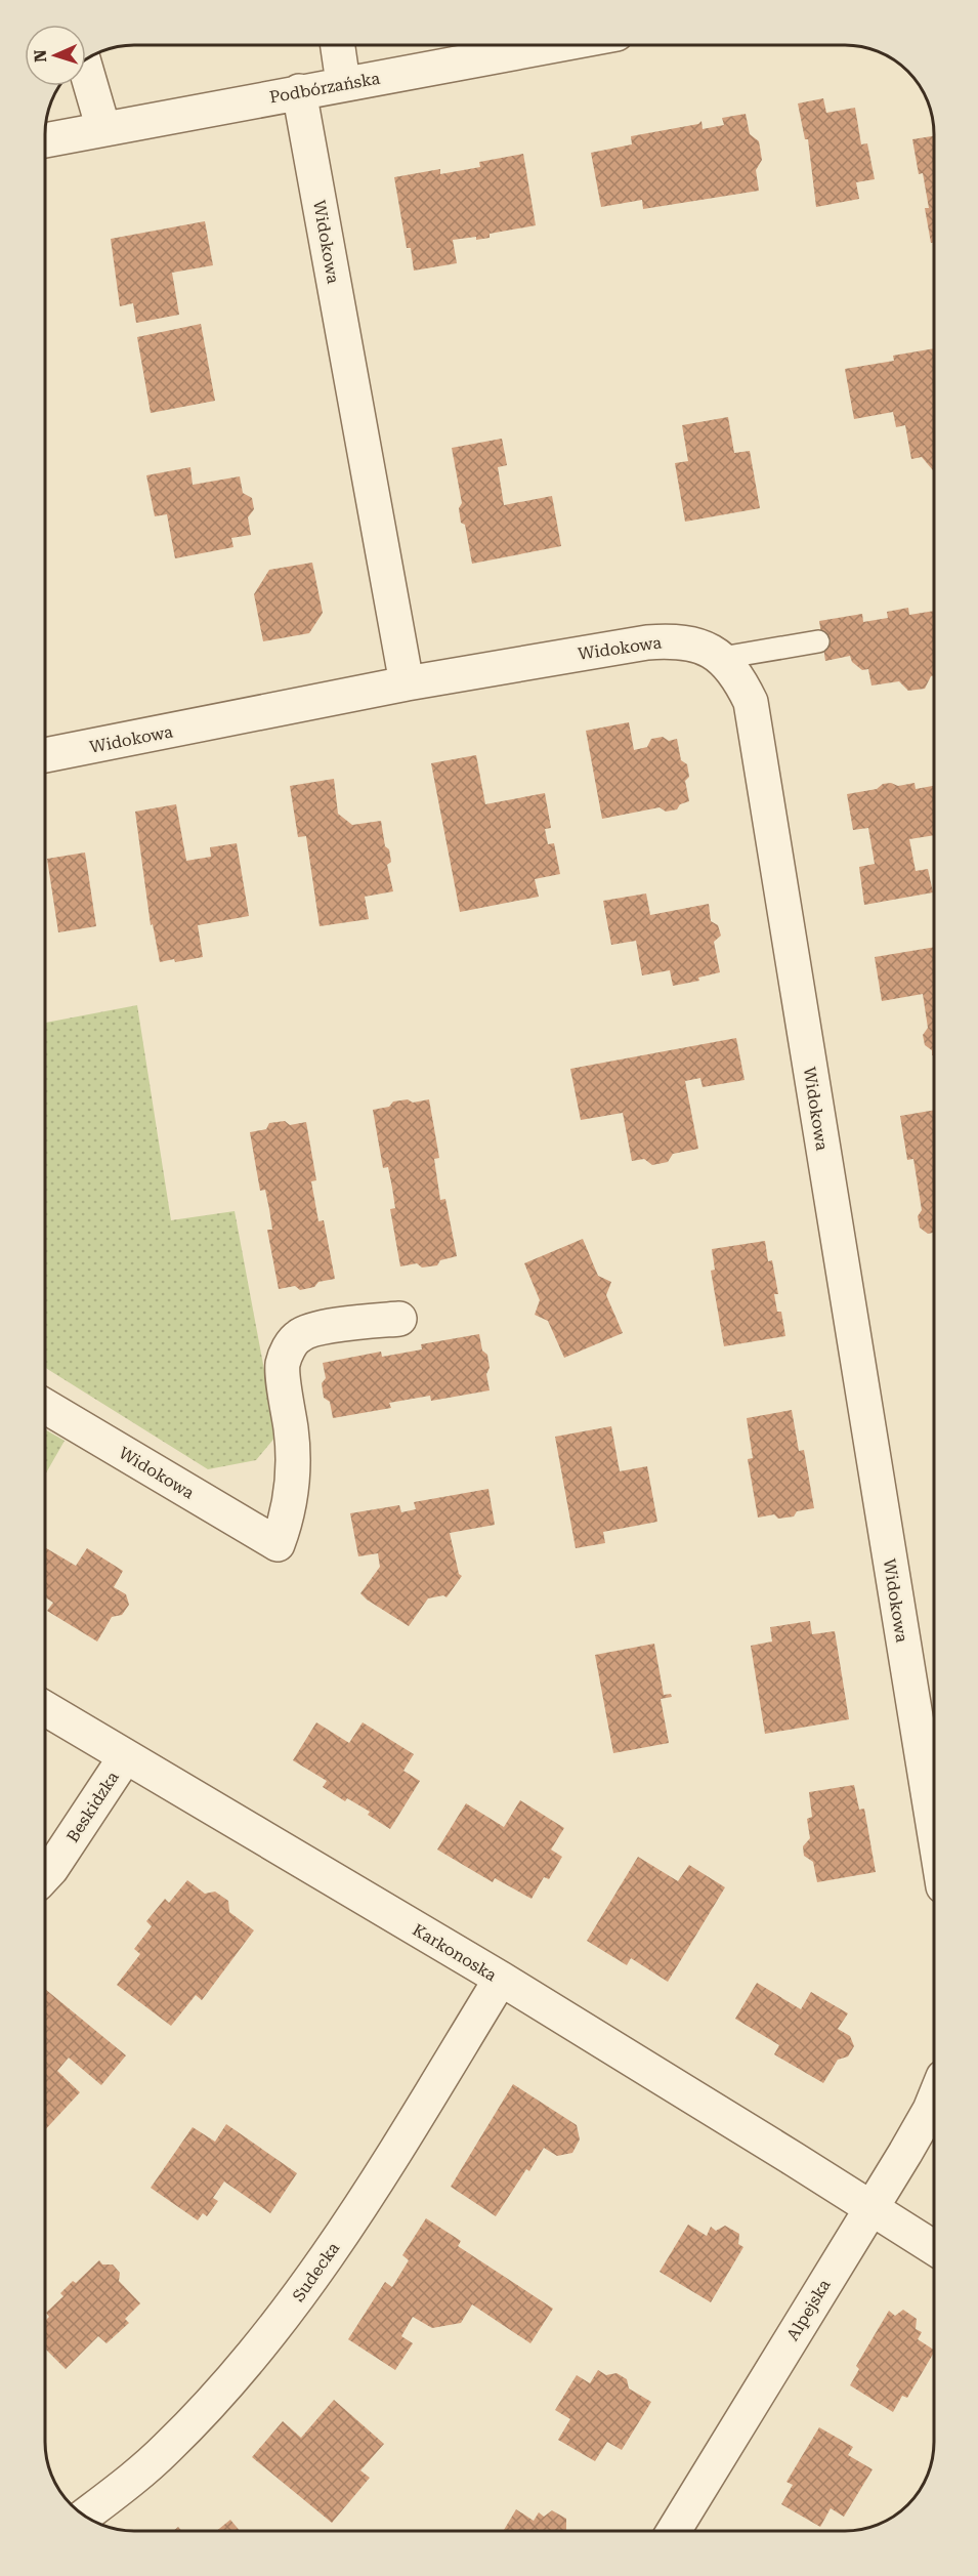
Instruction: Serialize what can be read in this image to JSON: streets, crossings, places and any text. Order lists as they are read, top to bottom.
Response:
{
  "streets": {
    "street": [
      "Podbórzańska",
      "Widokowa",
      "Beskidzka",
      "Karkonoska",
      "Sudecka",
      "Alpejska"
    ]
  },
  "crossings": [
    ["Podbórzańska", "Widokowa"],
    ["Beskidzka", "Karkonoska"],
    ["Karkonoska", "Sudecka"],
    ["Karkonoska", "Alpejska"]
  ],
  "north": "left"
}
